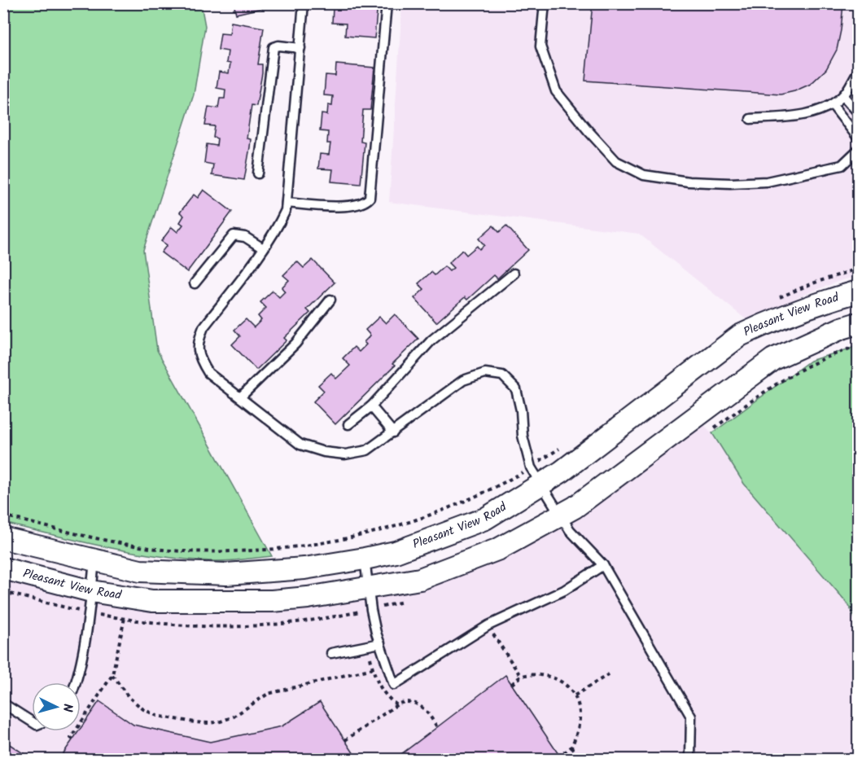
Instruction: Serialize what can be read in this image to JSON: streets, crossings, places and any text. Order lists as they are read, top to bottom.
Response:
{
  "streets": {
    "street": ["Pleasant View Road"]
  },
  "north": "right"
}
